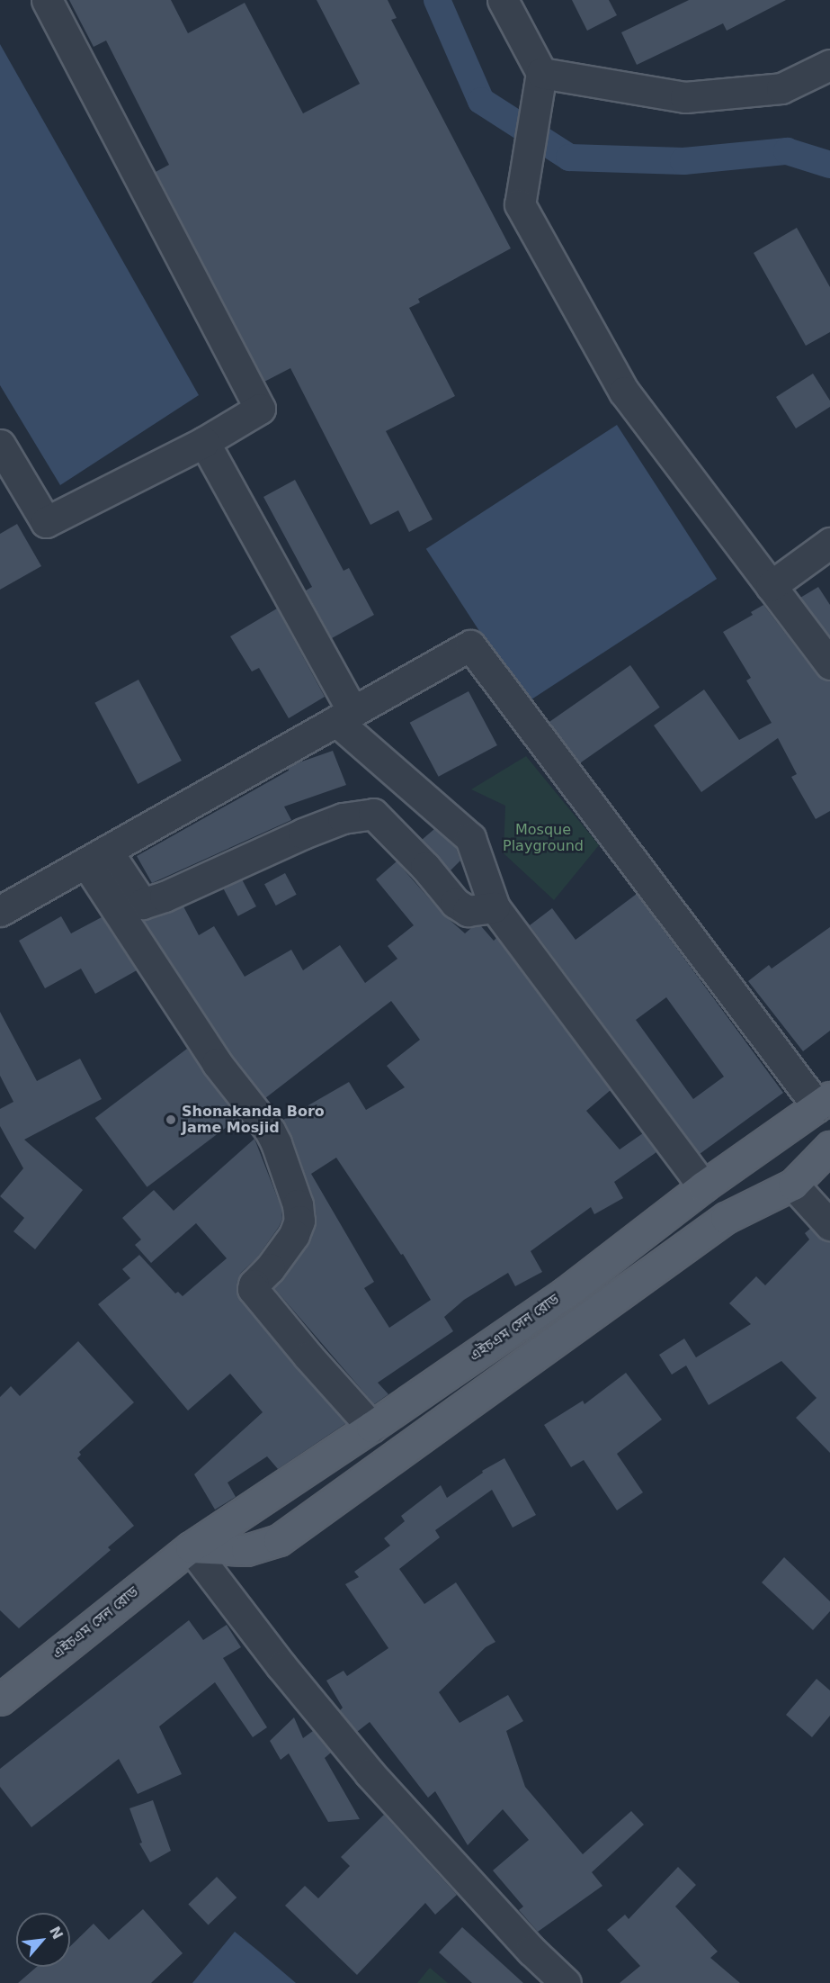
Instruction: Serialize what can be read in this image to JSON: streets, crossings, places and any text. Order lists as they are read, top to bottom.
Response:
{
  "streets": {
    "main road": ["এইচএম সেন রোড"]
  },
  "parks": ["Mosque Playground"],
  "places": ["Shonakanda Boro Jame Mosjid"],
  "north": "top right"
}
